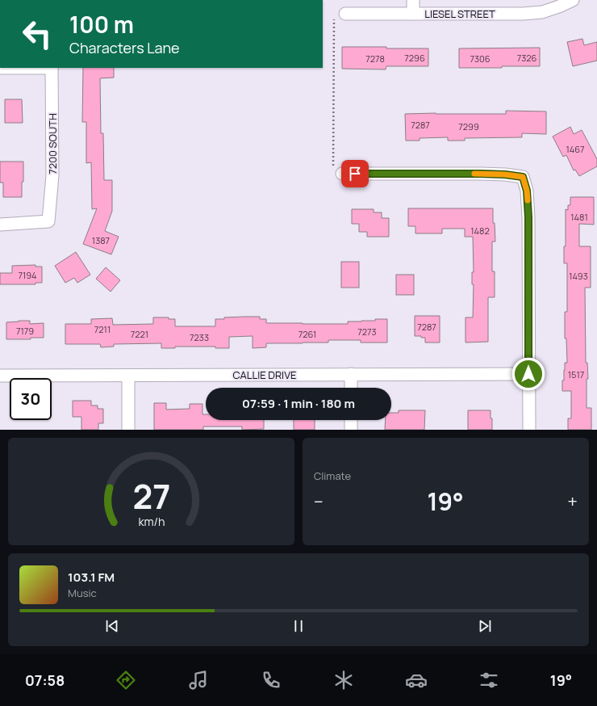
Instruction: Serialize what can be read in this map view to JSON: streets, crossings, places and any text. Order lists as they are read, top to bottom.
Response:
{
  "streets": {
    "street": ["LIESEL STREET", "7200 SOUTH", "CALLIE DRIVE"]
  },
  "house_numbers": [
    "7296",
    "7326",
    "7278",
    "7306",
    "7287",
    "7299",
    "1467",
    "1481",
    "1482",
    "1387",
    "7194",
    "1493",
    "7287",
    "7211",
    "7179",
    "7273",
    "7221",
    "7261",
    "7233",
    "1517"
  ],
  "page": {
    "turn": ["100 m", "Characters Lane"],
    "limit": "30",
    "trip": "07:59 · 1 min · 180 m",
    "tile": "Climate",
    "heat": ["−", "19°", "+"],
    "song": ["103.1 FM", "Music"],
    "tabs": ["07:58", "19°"],
    "gauge": ["27", "km/h"]
  }
}
